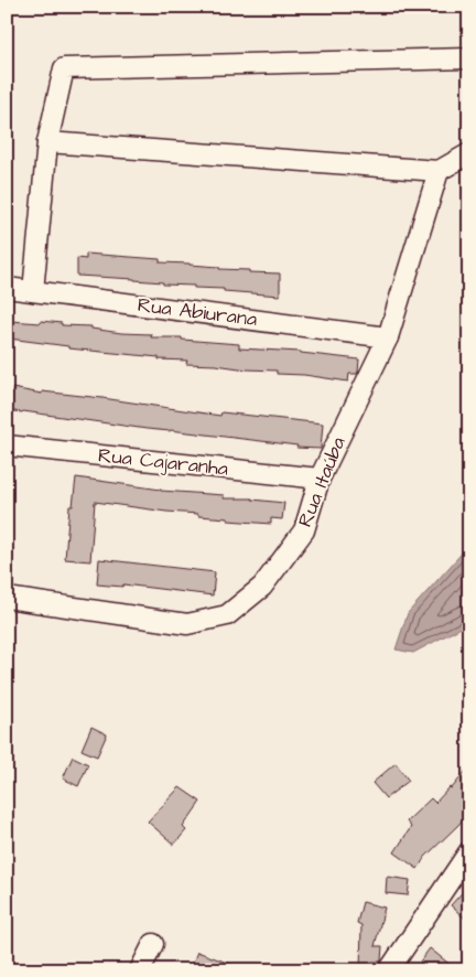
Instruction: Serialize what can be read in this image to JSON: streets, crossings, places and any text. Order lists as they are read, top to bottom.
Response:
{
  "streets": {
    "street": ["Rua Abiurana", "Rua Cajaranha", "Rua Itaúba"]
  },
  "crossings": [
    ["Rua Abiurana", "Rua Itaúba"],
    ["Rua Cajaranha", "Rua Itaúba"]
  ]
}
